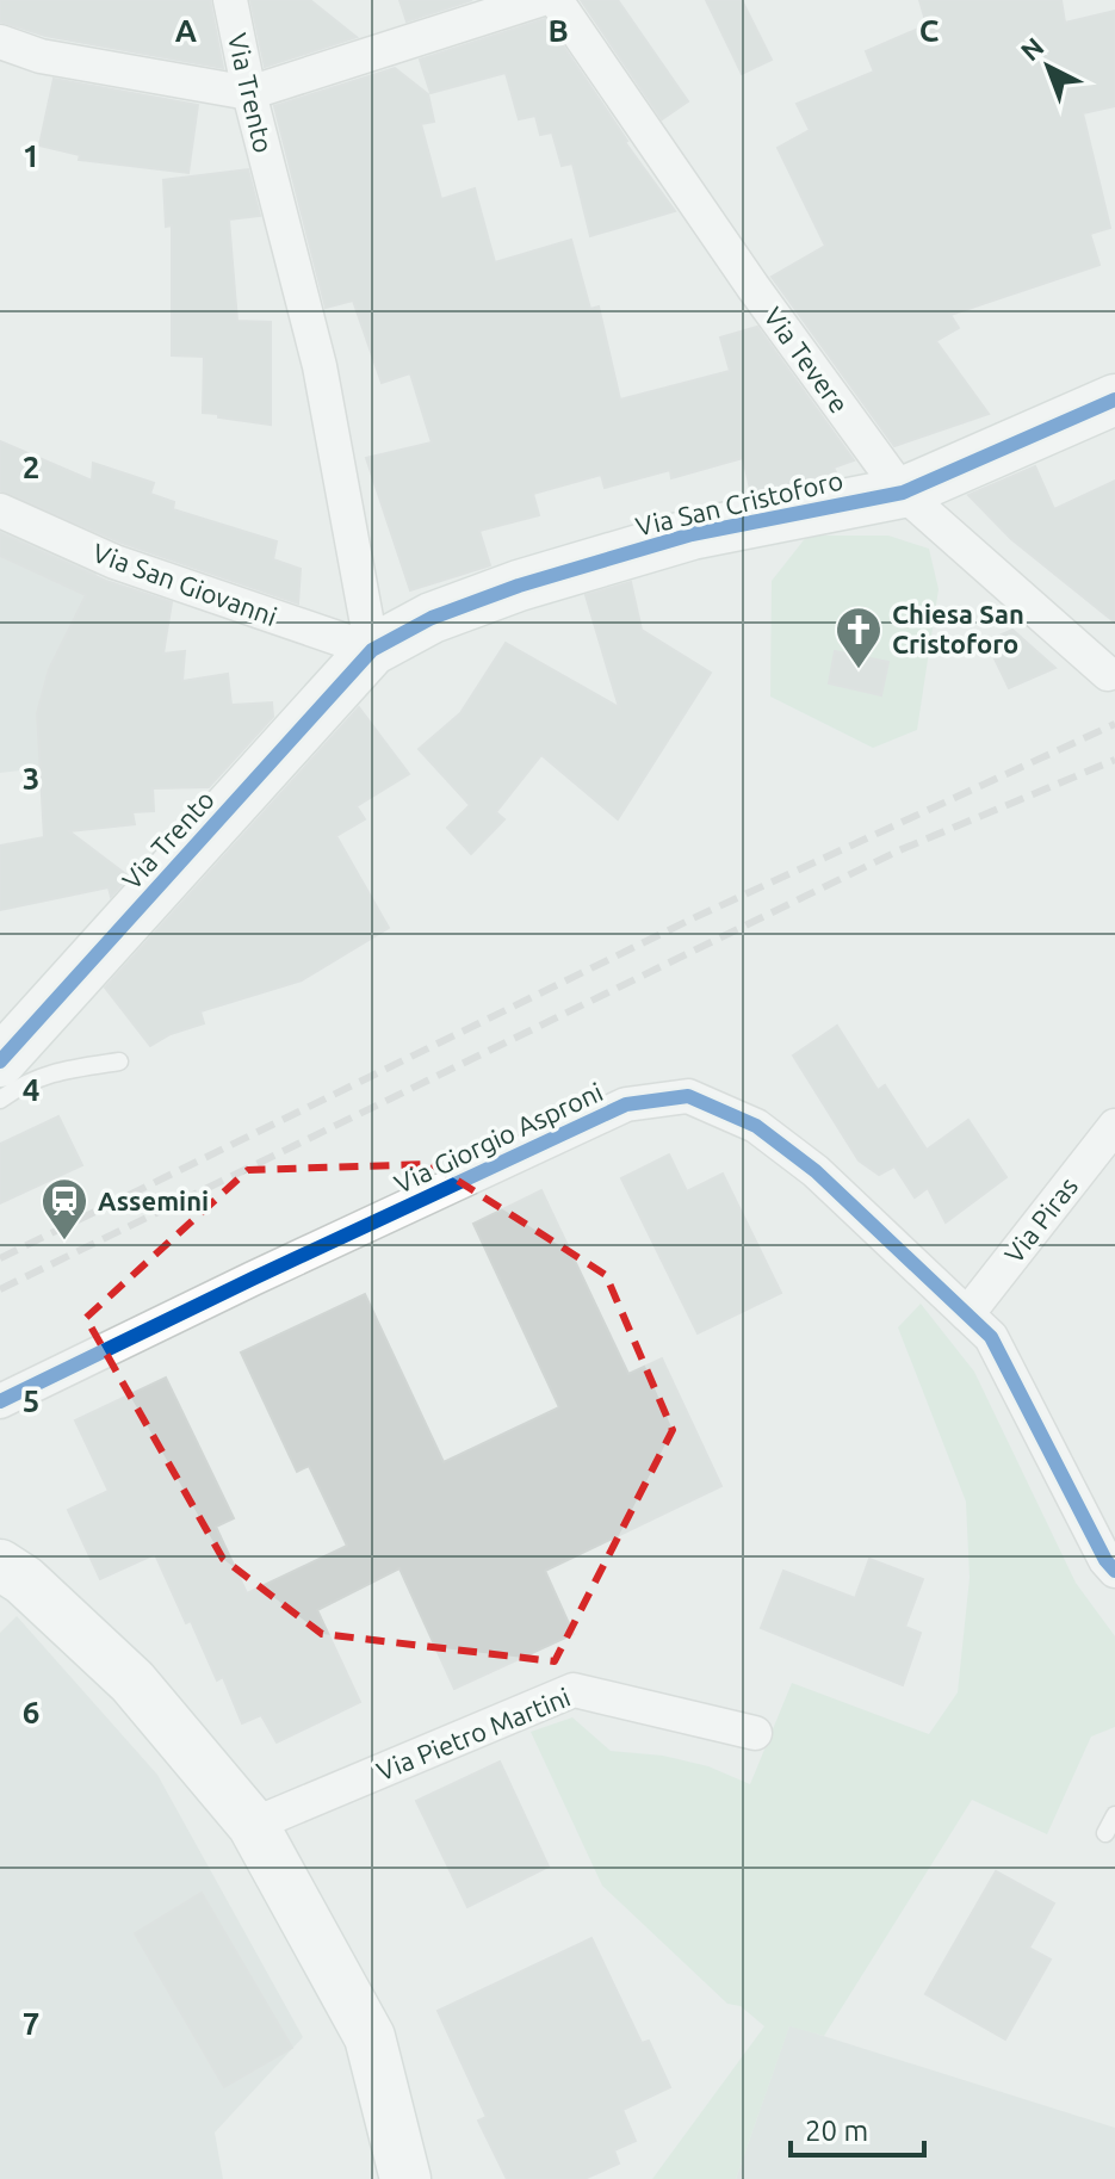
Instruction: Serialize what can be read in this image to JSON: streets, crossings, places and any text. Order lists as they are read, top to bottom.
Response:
{
  "streets": {
    "street": [
      "Via Trento",
      "Via Tevere",
      "Via San Cristoforo",
      "Via San Giovanni",
      "Via Giorgio Asproni",
      "Via Piras",
      "Via Pietro Martini"
    ]
  },
  "crossings": [
    ["Via Trento", "Via San Cristoforo"],
    ["Via Trento", "Via San Giovanni"],
    ["Via Tevere", "Via San Cristoforo"],
    ["Via San Cristoforo", "Via San Giovanni"],
    ["Via Giorgio Asproni", "Via Piras"]
  ],
  "places": {
    "church": ["Chiesa San Cristoforo"],
    "station": ["Assemini"]
  },
  "scale_bar": "20 m",
  "north": "top left",
  "grid": {
    "columns": ["A", "B", "C"],
    "rows": [
      "1",
      "2",
      "3",
      "4",
      "5",
      "6",
      "7"
    ]
  }
}
